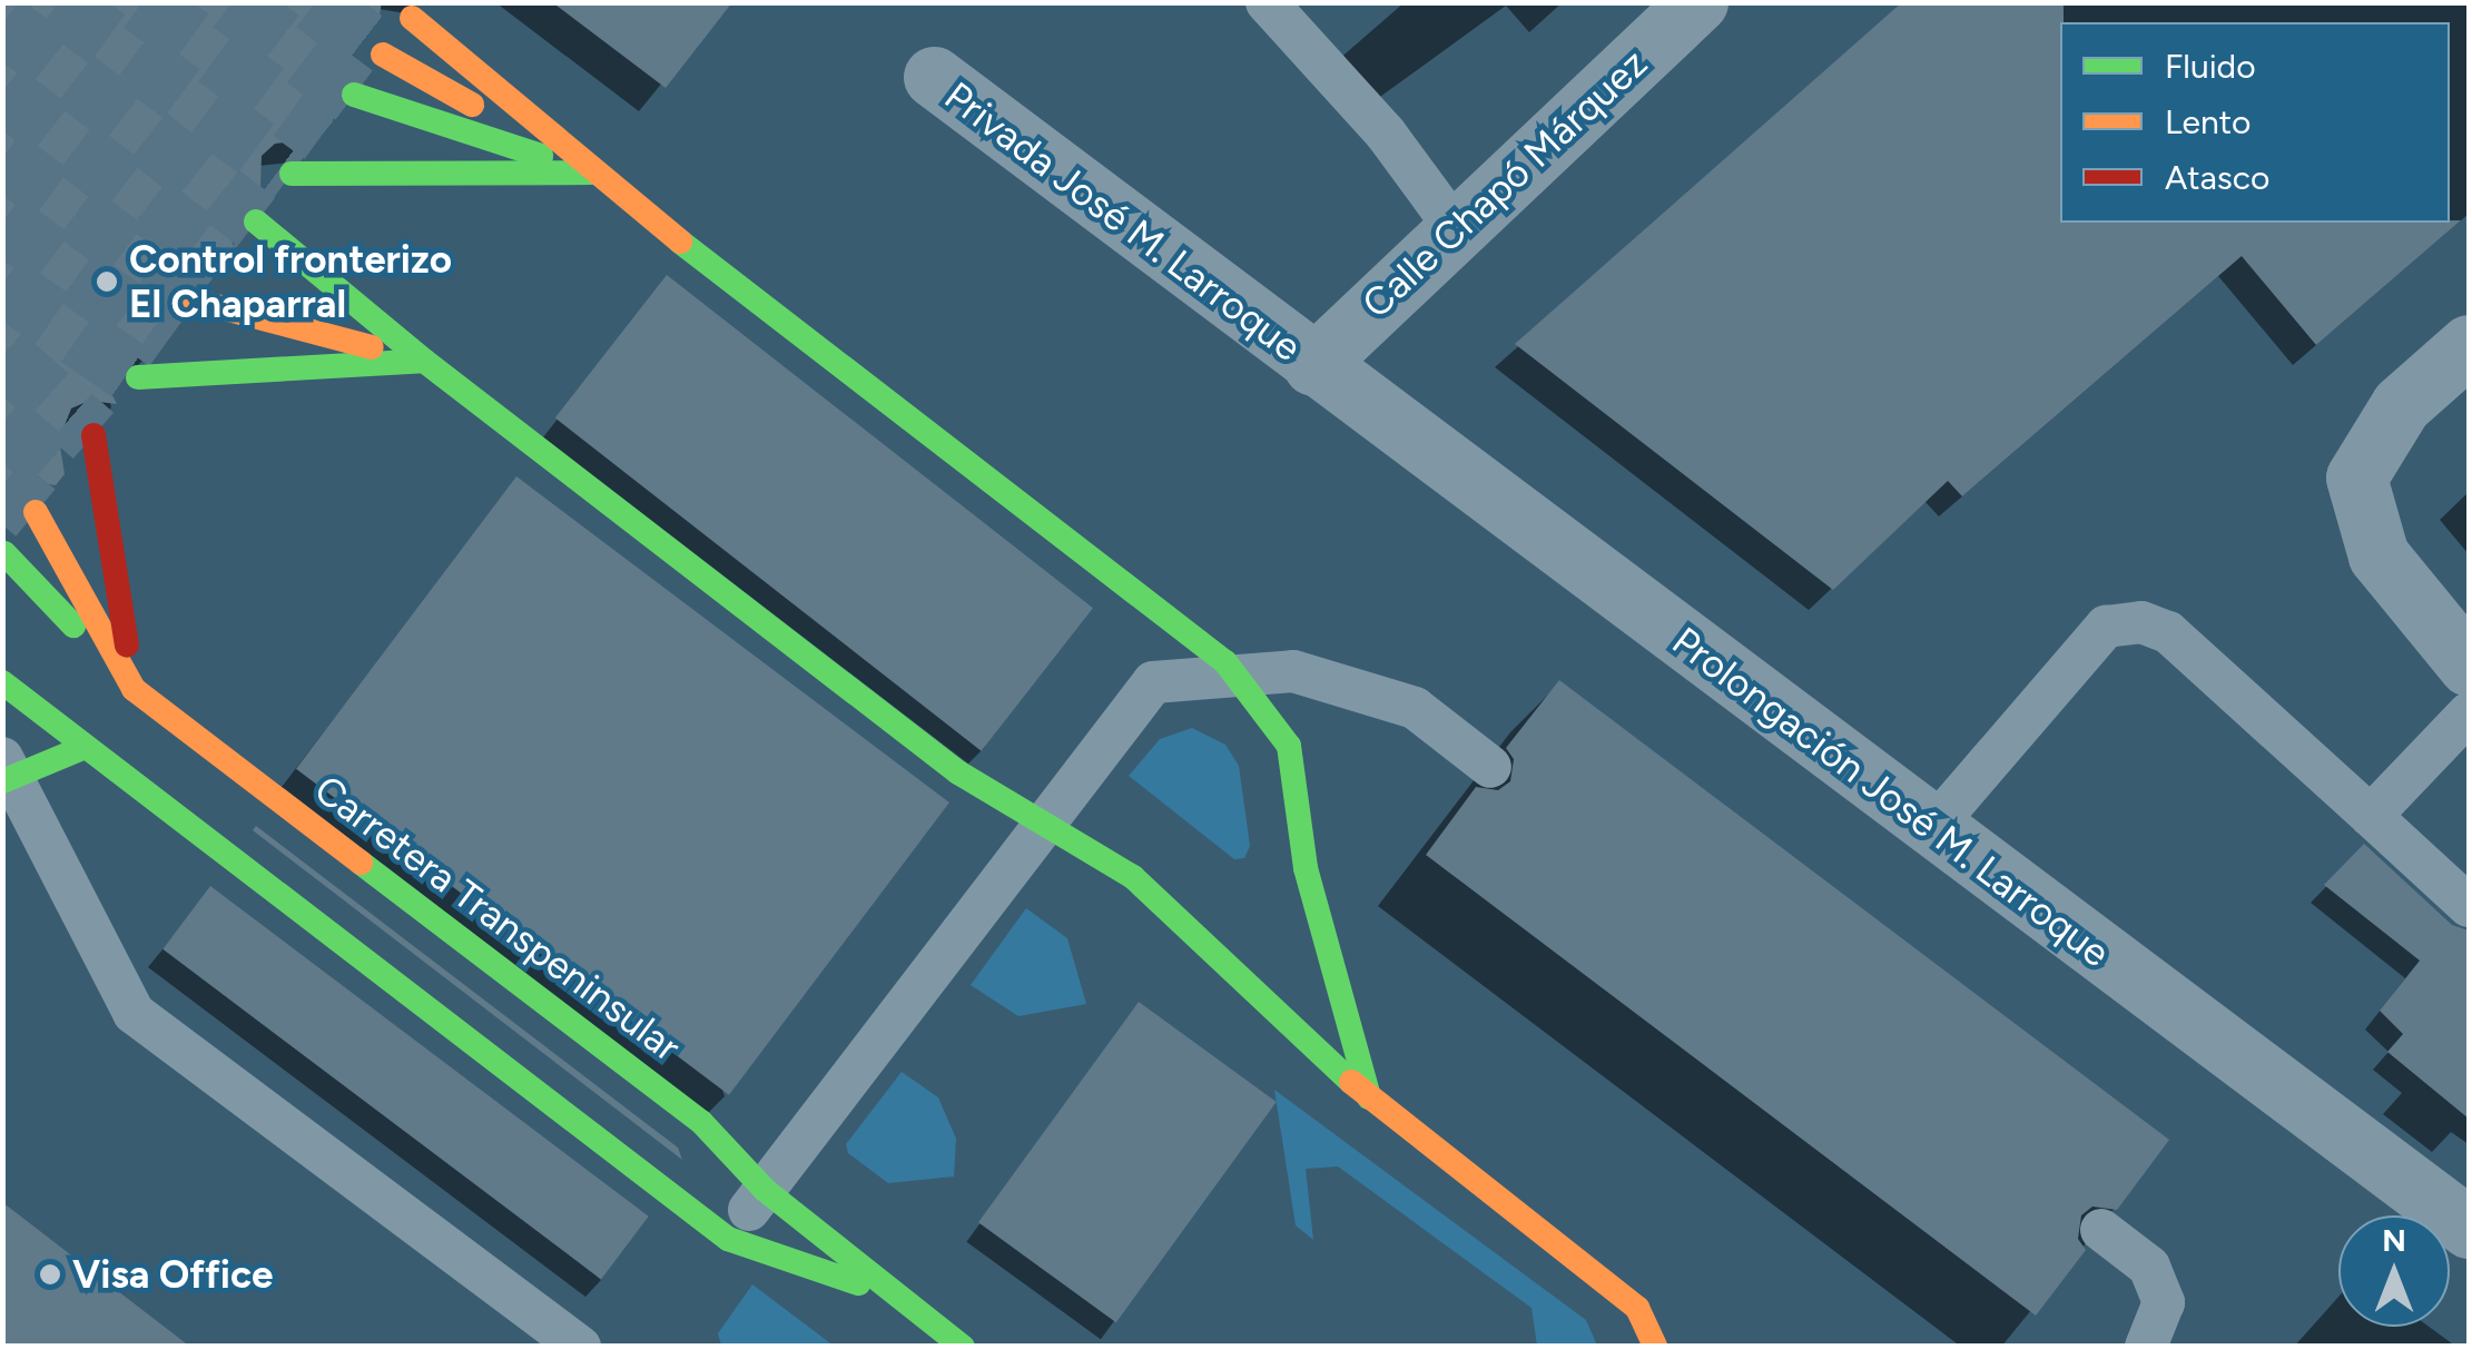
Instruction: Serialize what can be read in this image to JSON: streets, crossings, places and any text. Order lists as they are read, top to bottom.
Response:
{
  "streets": {
    "highway": ["Carretera Transpeninsular"],
    "street": ["Calle Chapó Márquez", "Privada José M. Larroque", "Prolongación José M. Larroque"]
  },
  "crossings": [
    ["Calle Chapó Márquez", "Privada José M. Larroque"],
    ["Calle Chapó Márquez", "Prolongación José M. Larroque"],
    ["Privada José M. Larroque", "Prolongación José M. Larroque"]
  ],
  "places": ["Control fronterizo El Chaparral", "Visa Office"],
  "legend": ["Fluido", "Lento", "Atasco"],
  "north": "top"
}
